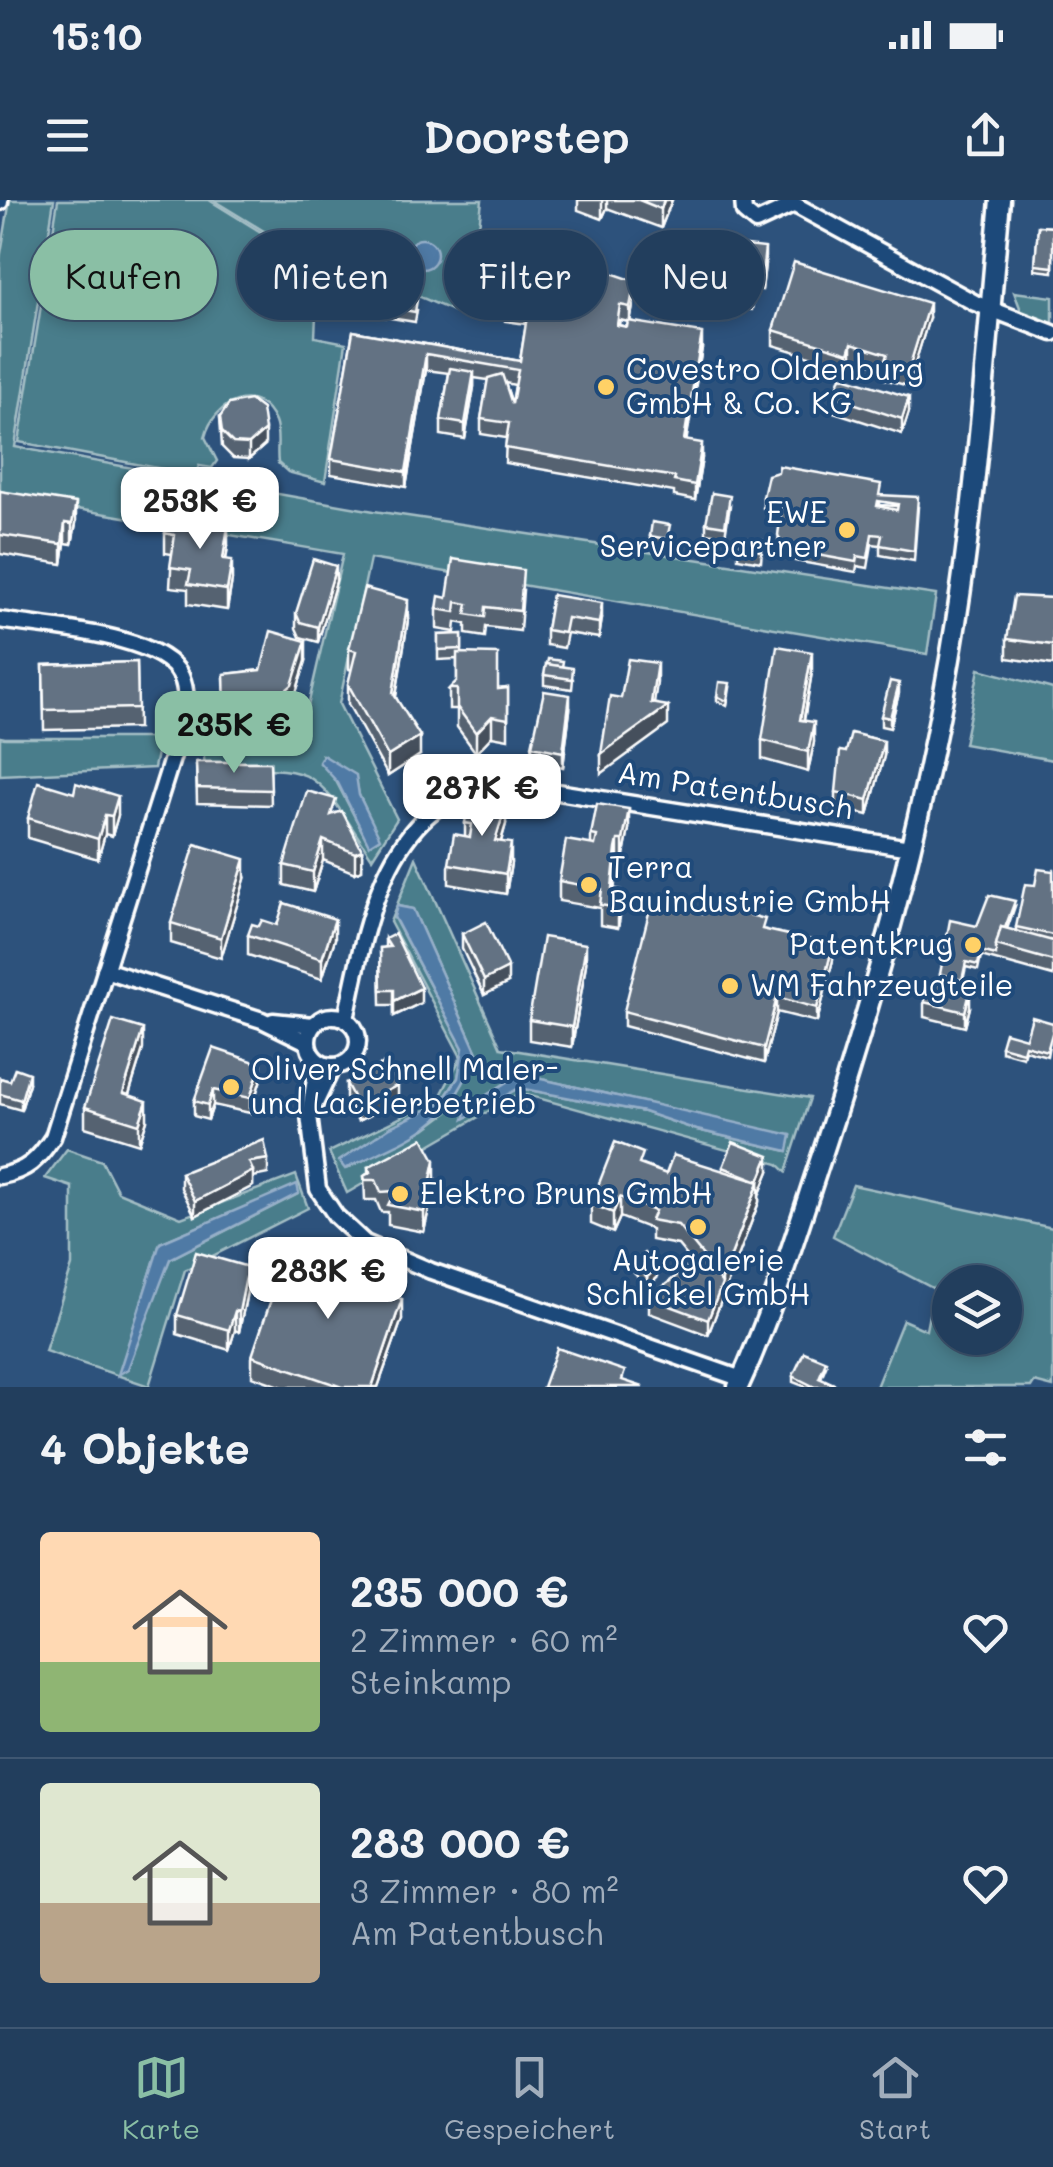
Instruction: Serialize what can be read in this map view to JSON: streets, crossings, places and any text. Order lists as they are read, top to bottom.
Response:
{
  "streets": {
    "street": ["Am Patentbusch"]
  },
  "places": [
    "Covestro Oldenburg GmbH & Co. KG",
    "EWE Servicepartner",
    "Terra Bauindustrie GmbH",
    "Patentkrug",
    "WM Fahrzeugteile",
    "Oliver Schnell Maler- und Lackierbetrieb",
    "Elektro Bruns GmbH",
    "Autogalerie Schlickel GmbH"
  ],
  "page": {
    "status": "15:10",
    "header": "Doorstep",
    "chip": [
      "Kaufen",
      "Mieten",
      "Filter",
      "Neu"
    ],
    "price": [
      "253K €",
      "235K €",
      "287K €",
      "283K €"
    ],
    "heading": "4 Objekte",
    "list": [
      {
        "name": "235 000 €",
        "note": "2 Zimmer · 60 m² · Steinkamp"
      },
      {
        "name": "283 000 €",
        "note": "3 Zimmer · 80 m² · Am Patentbusch"
      }
    ],
    "tabs": ["Karte", "Gespeichert", "Start"]
  }
}
